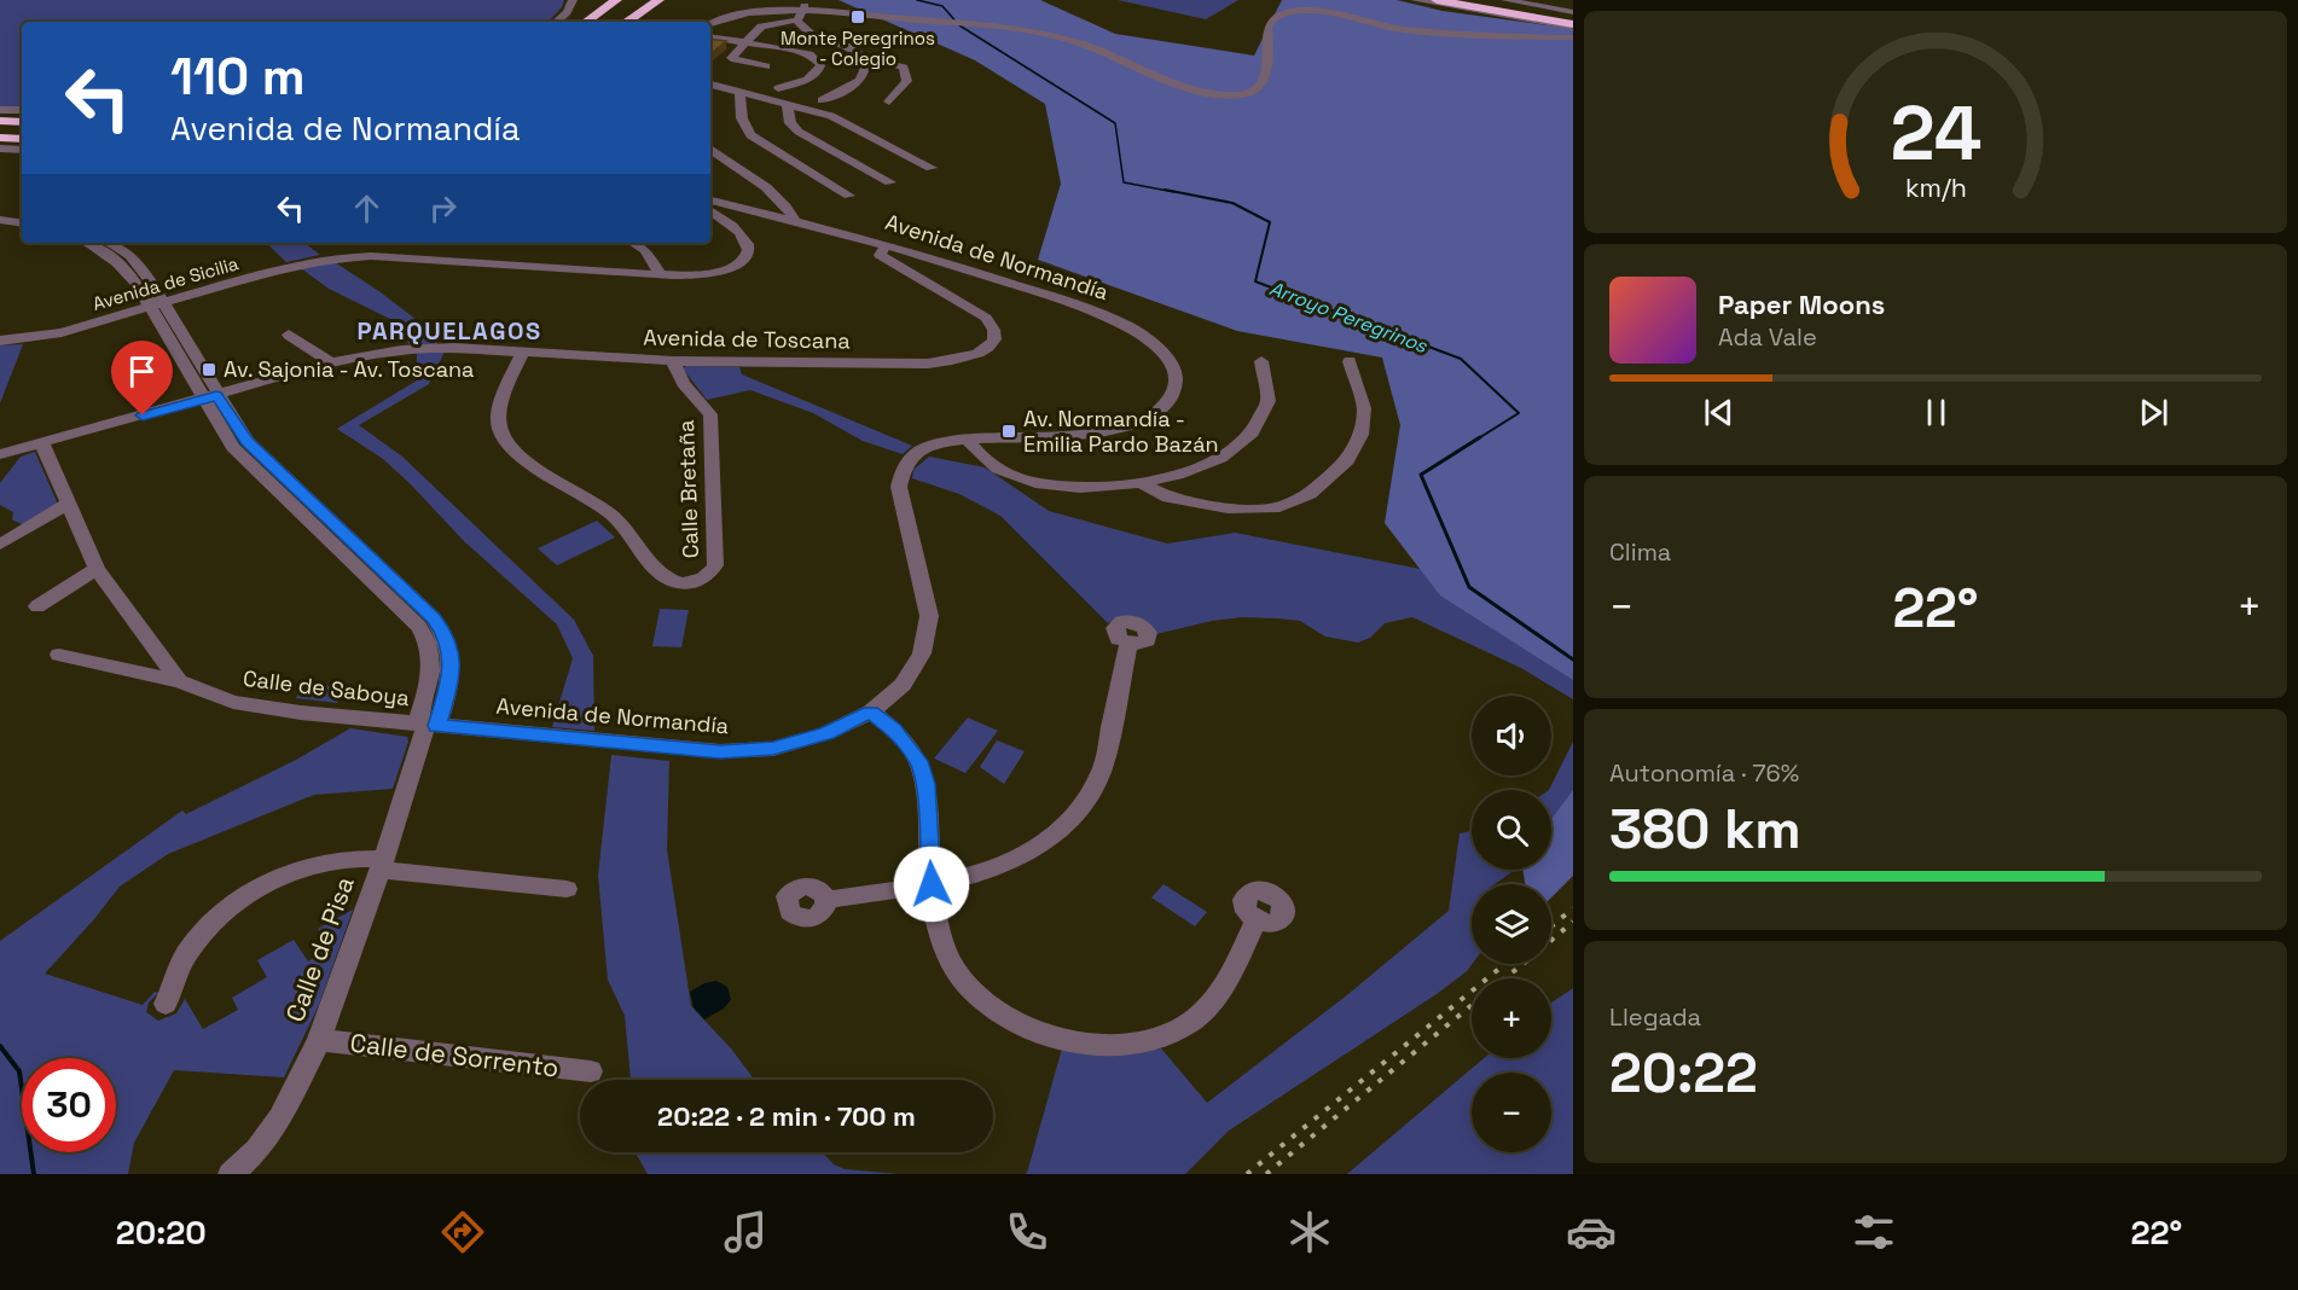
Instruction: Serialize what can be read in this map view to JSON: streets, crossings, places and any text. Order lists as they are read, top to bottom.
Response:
{
  "streets": {
    "street": [
      "Avenida de Normandía",
      "Avenida de Sicilia",
      "Avenida de Toscana",
      "Calle Bretaña",
      "Calle de Saboya",
      "Calle de Pisa",
      "Calle de Sorrento"
    ]
  },
  "crossings": [
    ["Avenida de Normandía", "Avenida de Toscana"],
    ["Avenida de Normandía", "Calle de Saboya"],
    ["Avenida de Normandía", "Calle de Pisa"],
    ["Avenida de Sicilia", "Calle de Pisa"],
    ["Avenida de Toscana", "Calle Bretaña"],
    ["Avenida de Toscana", "Calle de Pisa"],
    ["Calle de Saboya", "Calle de Pisa"],
    ["Calle de Pisa", "Calle de Sorrento"]
  ],
  "districts": ["PARQUELAGOS"],
  "water": ["Arroyo Peregrinos"],
  "places": {
    "transit": ["Monte Peregrinos - Colegio", "Av. Sajonia - Av. Toscana", "Av. Normandía - Emilia Pardo Bazán"]
  },
  "page": {
    "turn": ["110 m", "Avenida de Normandía"],
    "song": ["Paper Moons", "Ada Vale"],
    "tile": [
      "Clima",
      ["Autonomía · 76%", "380 km"],
      ["Llegada", "20:22"]
    ],
    "heat": ["−", "22°", "+"],
    "map_buttons": ["+", "−"],
    "limit": "30",
    "trip": "20:22 · 2 min · 700 m",
    "tabs": ["20:20", "22°"],
    "gauge": ["24", "km/h"]
  }
}
